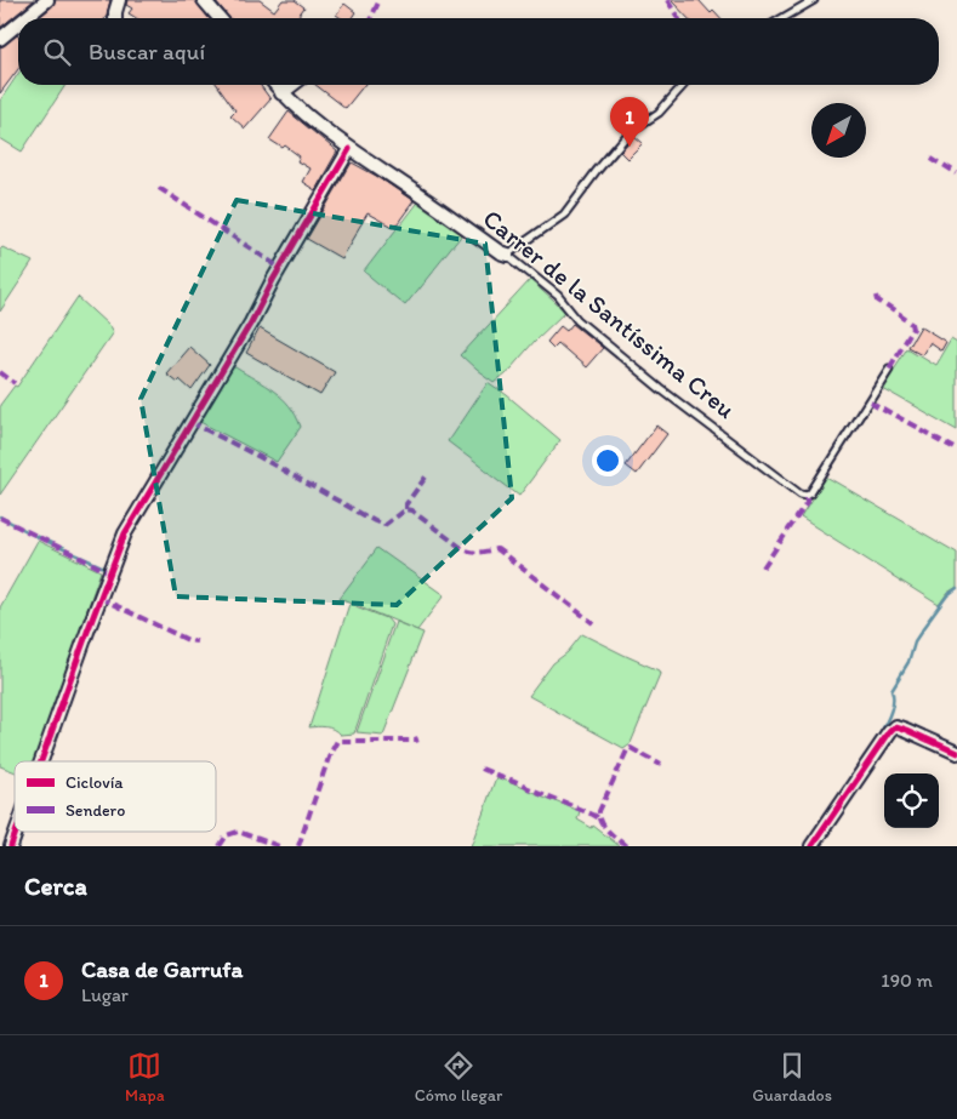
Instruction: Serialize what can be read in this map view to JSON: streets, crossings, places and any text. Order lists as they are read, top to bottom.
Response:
{
  "streets": {
    "street": ["Carrer de la Santíssima Creu"]
  },
  "legend": ["Ciclovía", "Sendero"],
  "north": "bottom left",
  "page": {
    "search": "Buscar aquí",
    "pins": "1",
    "heading": "Cerca",
    "list": [
      {
        "mark": "1",
        "name": "Casa de Garrufa",
        "note": "Lugar",
        "value": "190 m"
      }
    ],
    "nav": ["Mapa", "Cómo llegar", "Guardados"]
  }
}
